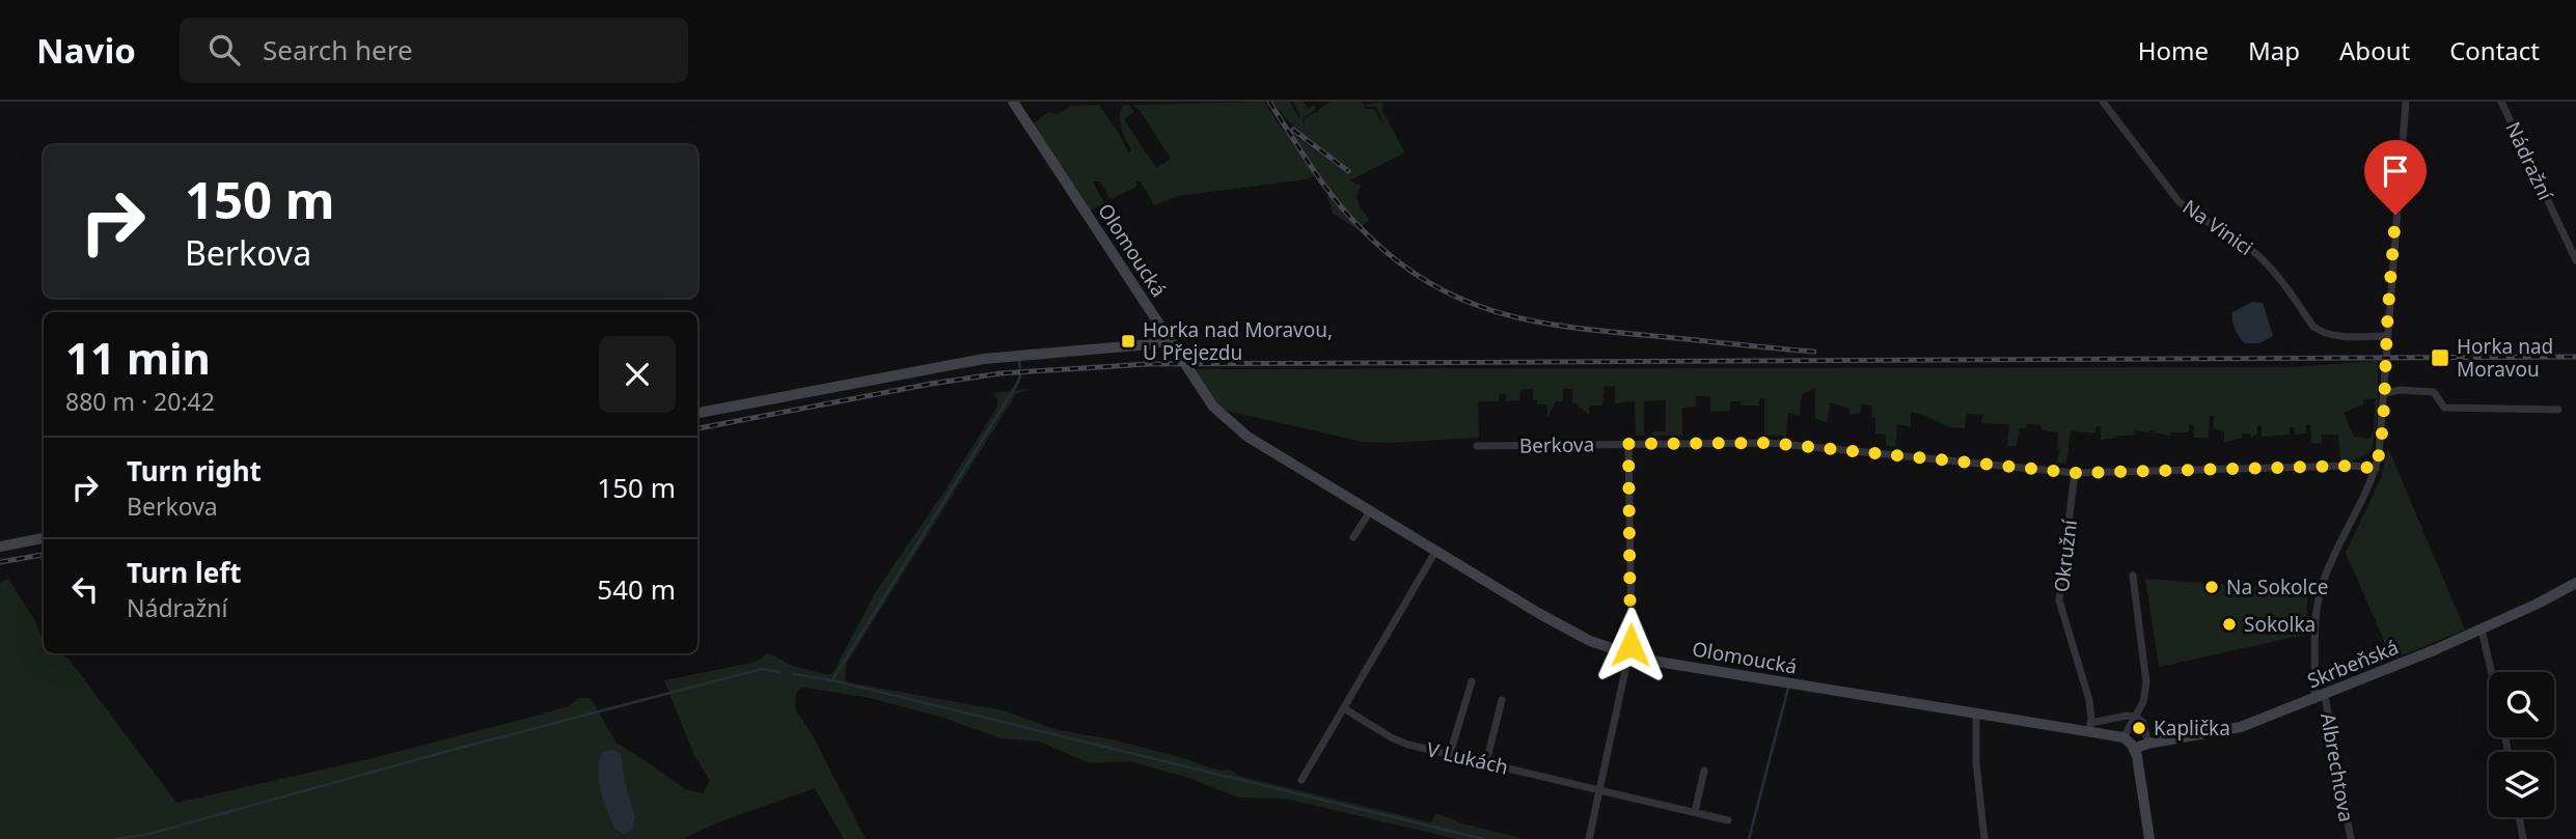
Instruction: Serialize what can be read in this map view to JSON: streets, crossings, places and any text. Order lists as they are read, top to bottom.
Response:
{
  "streets": {
    "street": [
      "Nádražní",
      "Na Vinici",
      "Olomoucká",
      "Berkova",
      "Okružní",
      "Skrbeňská",
      "V Lukách",
      "Albrechtova"
    ]
  },
  "crossings": [
    ["Olomoucká", "Okružní"],
    ["Berkova", "Okružní"],
    ["Skrbeňská", "Albrechtova"]
  ],
  "places": {
    "transit": ["Horka nad Moravou, U Přejezdu", "Horka nad Moravou"],
    "other": ["Na Sokolce", "Sokolka", "Kaplička"]
  },
  "page": {
    "header": "Navio",
    "search": "Search here",
    "nav": [
      "Home",
      "Map",
      "About",
      "Contact"
    ],
    "turn": ["150 m", "Berkova"],
    "heading": ["11 min", "880 m · 20:42"],
    "list": [
      {
        "name": "Turn right",
        "note": "Berkova",
        "value": "150 m"
      },
      {
        "name": "Turn left",
        "note": "Nádražní",
        "value": "540 m"
      }
    ]
  }
}
